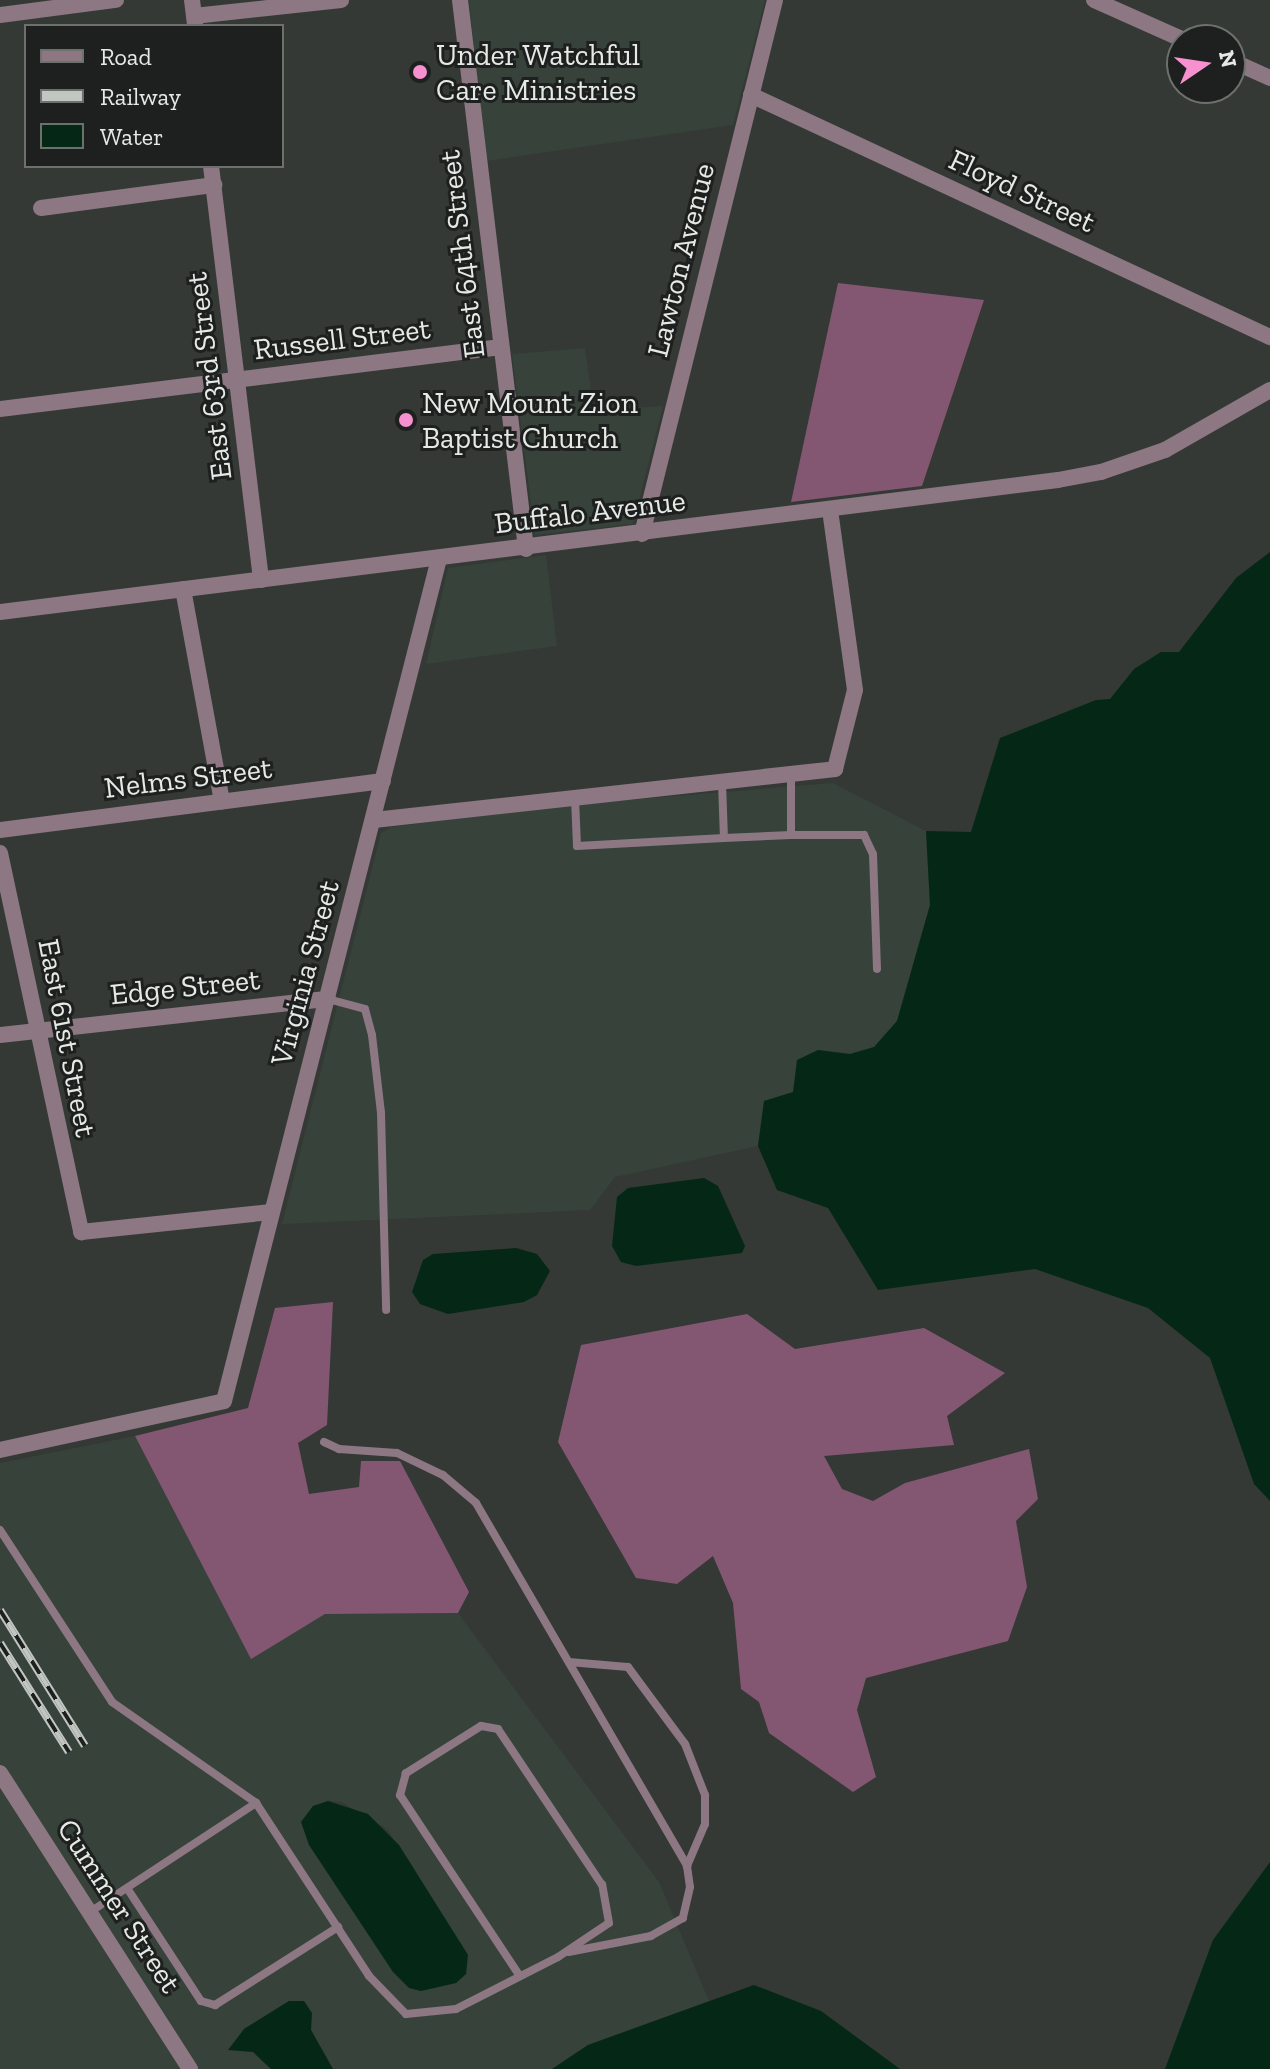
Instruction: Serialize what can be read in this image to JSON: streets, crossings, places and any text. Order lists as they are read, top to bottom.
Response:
{
  "streets": {
    "street": [
      "Floyd Street",
      "East 64th Street",
      "Lawton Avenue",
      "Russell Street",
      "East 63rd Street",
      "Buffalo Avenue",
      "Nelms Street",
      "Virginia Street",
      "Edge Street",
      "East 61st Street",
      "Cummer Street"
    ]
  },
  "crossings": [
    ["Floyd Street", "Lawton Avenue"],
    ["East 64th Street", "Russell Street"],
    ["East 64th Street", "Buffalo Avenue"],
    ["Lawton Avenue", "Buffalo Avenue"],
    ["Russell Street", "East 63rd Street"],
    ["East 63rd Street", "Buffalo Avenue"],
    ["Buffalo Avenue", "Virginia Street"],
    ["Nelms Street", "Virginia Street"],
    ["Virginia Street", "Edge Street"],
    ["Virginia Street", "East 61st Street"],
    ["Edge Street", "East 61st Street"]
  ],
  "places": ["Under Watchful Care Ministries", "New Mount Zion Baptist Church"],
  "legend": ["Road", "Railway", "Water"],
  "north": "right"
}
